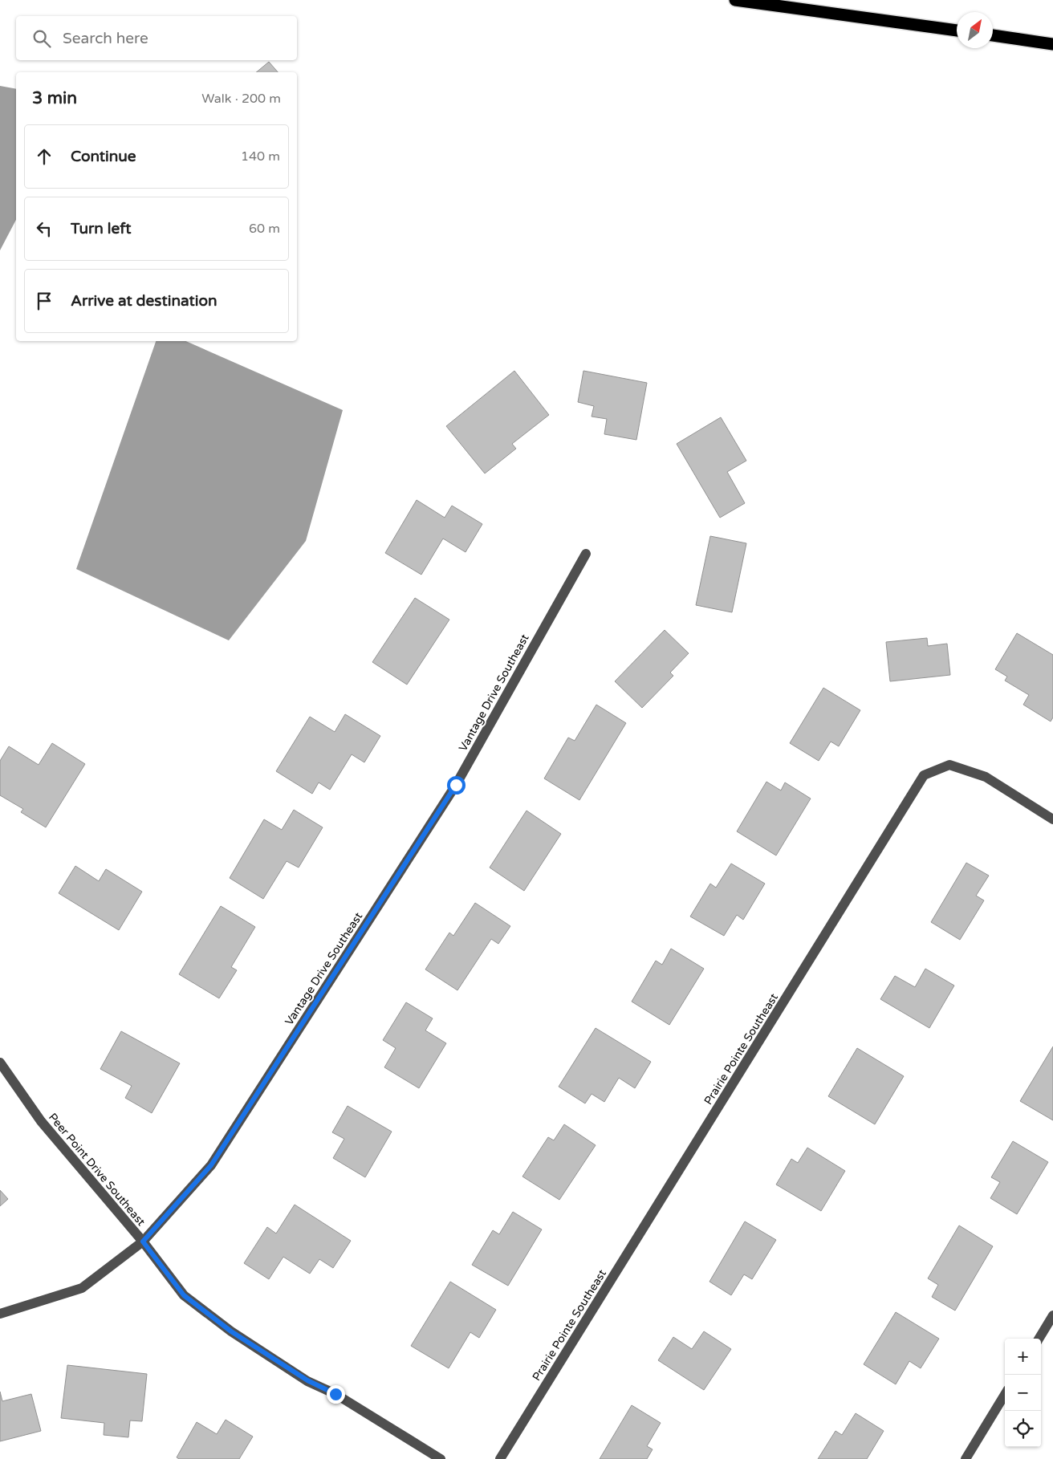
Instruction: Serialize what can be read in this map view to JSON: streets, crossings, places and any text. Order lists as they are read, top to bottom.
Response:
{
  "streets": {
    "street": ["Vantage Drive Southeast", "Prairie Pointe Southeast", "Peer Point Drive Southeast"]
  },
  "crossings": [
    ["Vantage Drive Southeast", "Peer Point Drive Southeast"]
  ],
  "north": "top right",
  "page": {
    "search": "Search here",
    "heading": ["3 min", "Walk · 200 m"],
    "list": [
      ["Continue", "140 m"],
      ["Turn left", "60 m"],
      "Arrive at destination"
    ],
    "map_buttons": ["+", "−"]
  }
}
